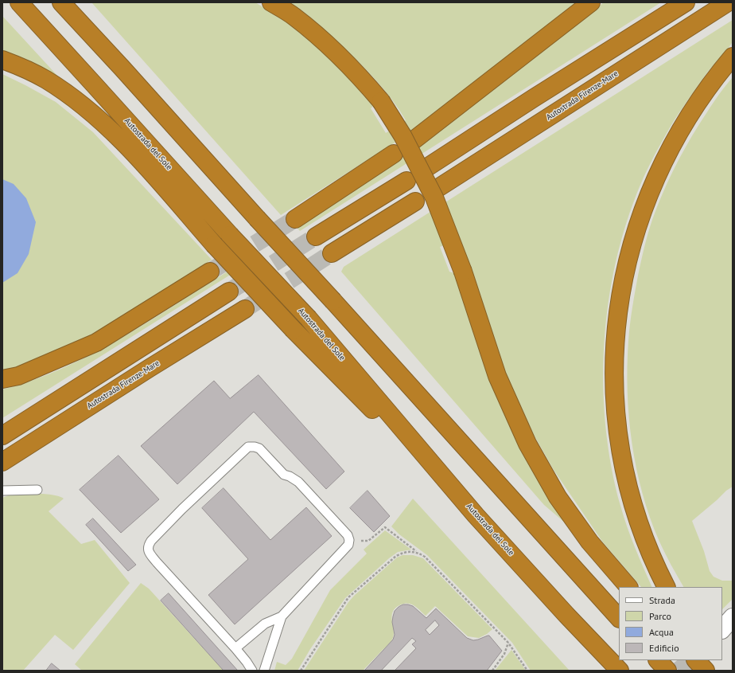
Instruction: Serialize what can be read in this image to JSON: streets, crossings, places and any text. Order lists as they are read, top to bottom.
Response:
{
  "streets": {
    "highway": ["Autostrada Firenze-Mare", "Autostrada del Sole"]
  },
  "legend": [
    "Strada",
    "Parco",
    "Acqua",
    "Edificio"
  ]
}
